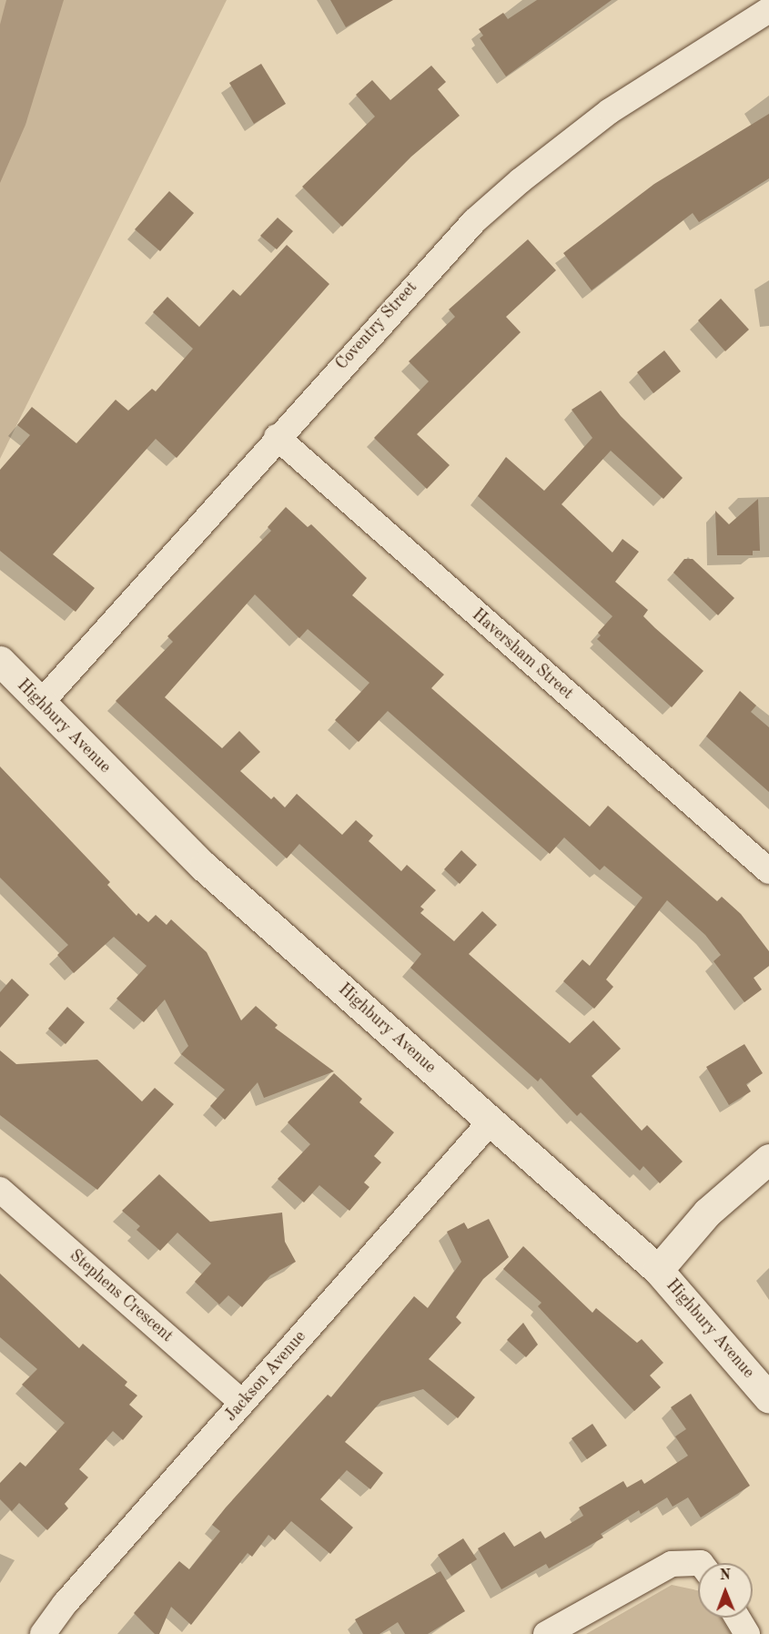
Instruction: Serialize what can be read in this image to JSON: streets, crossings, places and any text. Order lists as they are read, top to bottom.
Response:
{
  "streets": {
    "street": [
      "Coventry Street",
      "Haversham Street",
      "Highbury Avenue",
      "Stephens Crescent",
      "Jackson Avenue"
    ]
  },
  "crossings": [
    ["Coventry Street", "Haversham Street"],
    ["Coventry Street", "Highbury Avenue"],
    ["Highbury Avenue", "Jackson Avenue"],
    ["Stephens Crescent", "Jackson Avenue"]
  ],
  "north": "top"
}
